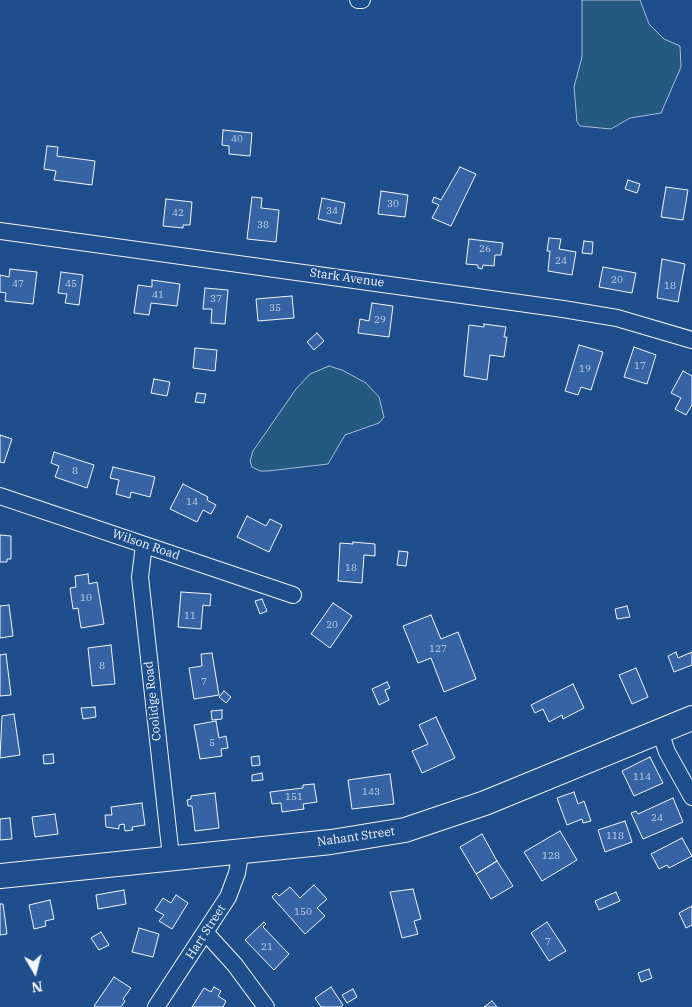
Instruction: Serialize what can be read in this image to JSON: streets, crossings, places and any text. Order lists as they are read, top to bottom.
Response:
{
  "streets": {
    "main road": ["Nahant Street"],
    "street": [
      "Stark Avenue",
      "Wilson Road",
      "Coolidge Road",
      "Hart Street"
    ]
  },
  "crossings": [
    ["Wilson Road", "Coolidge Road"],
    ["Coolidge Road", "Nahant Street"],
    ["Nahant Street", "Hart Street"]
  ],
  "house_numbers": [
    "40",
    "30",
    "34",
    "42",
    "38",
    "26",
    "24",
    "20",
    "47",
    "45",
    "18",
    "41",
    "37",
    "35",
    "29",
    "17",
    "19",
    "8",
    "14",
    "18",
    "10",
    "11",
    "20",
    "127",
    "8",
    "7",
    "5",
    "114",
    "143",
    "151",
    "24",
    "118",
    "128",
    "150",
    "7",
    "21"
  ],
  "north": "bottom"
}
